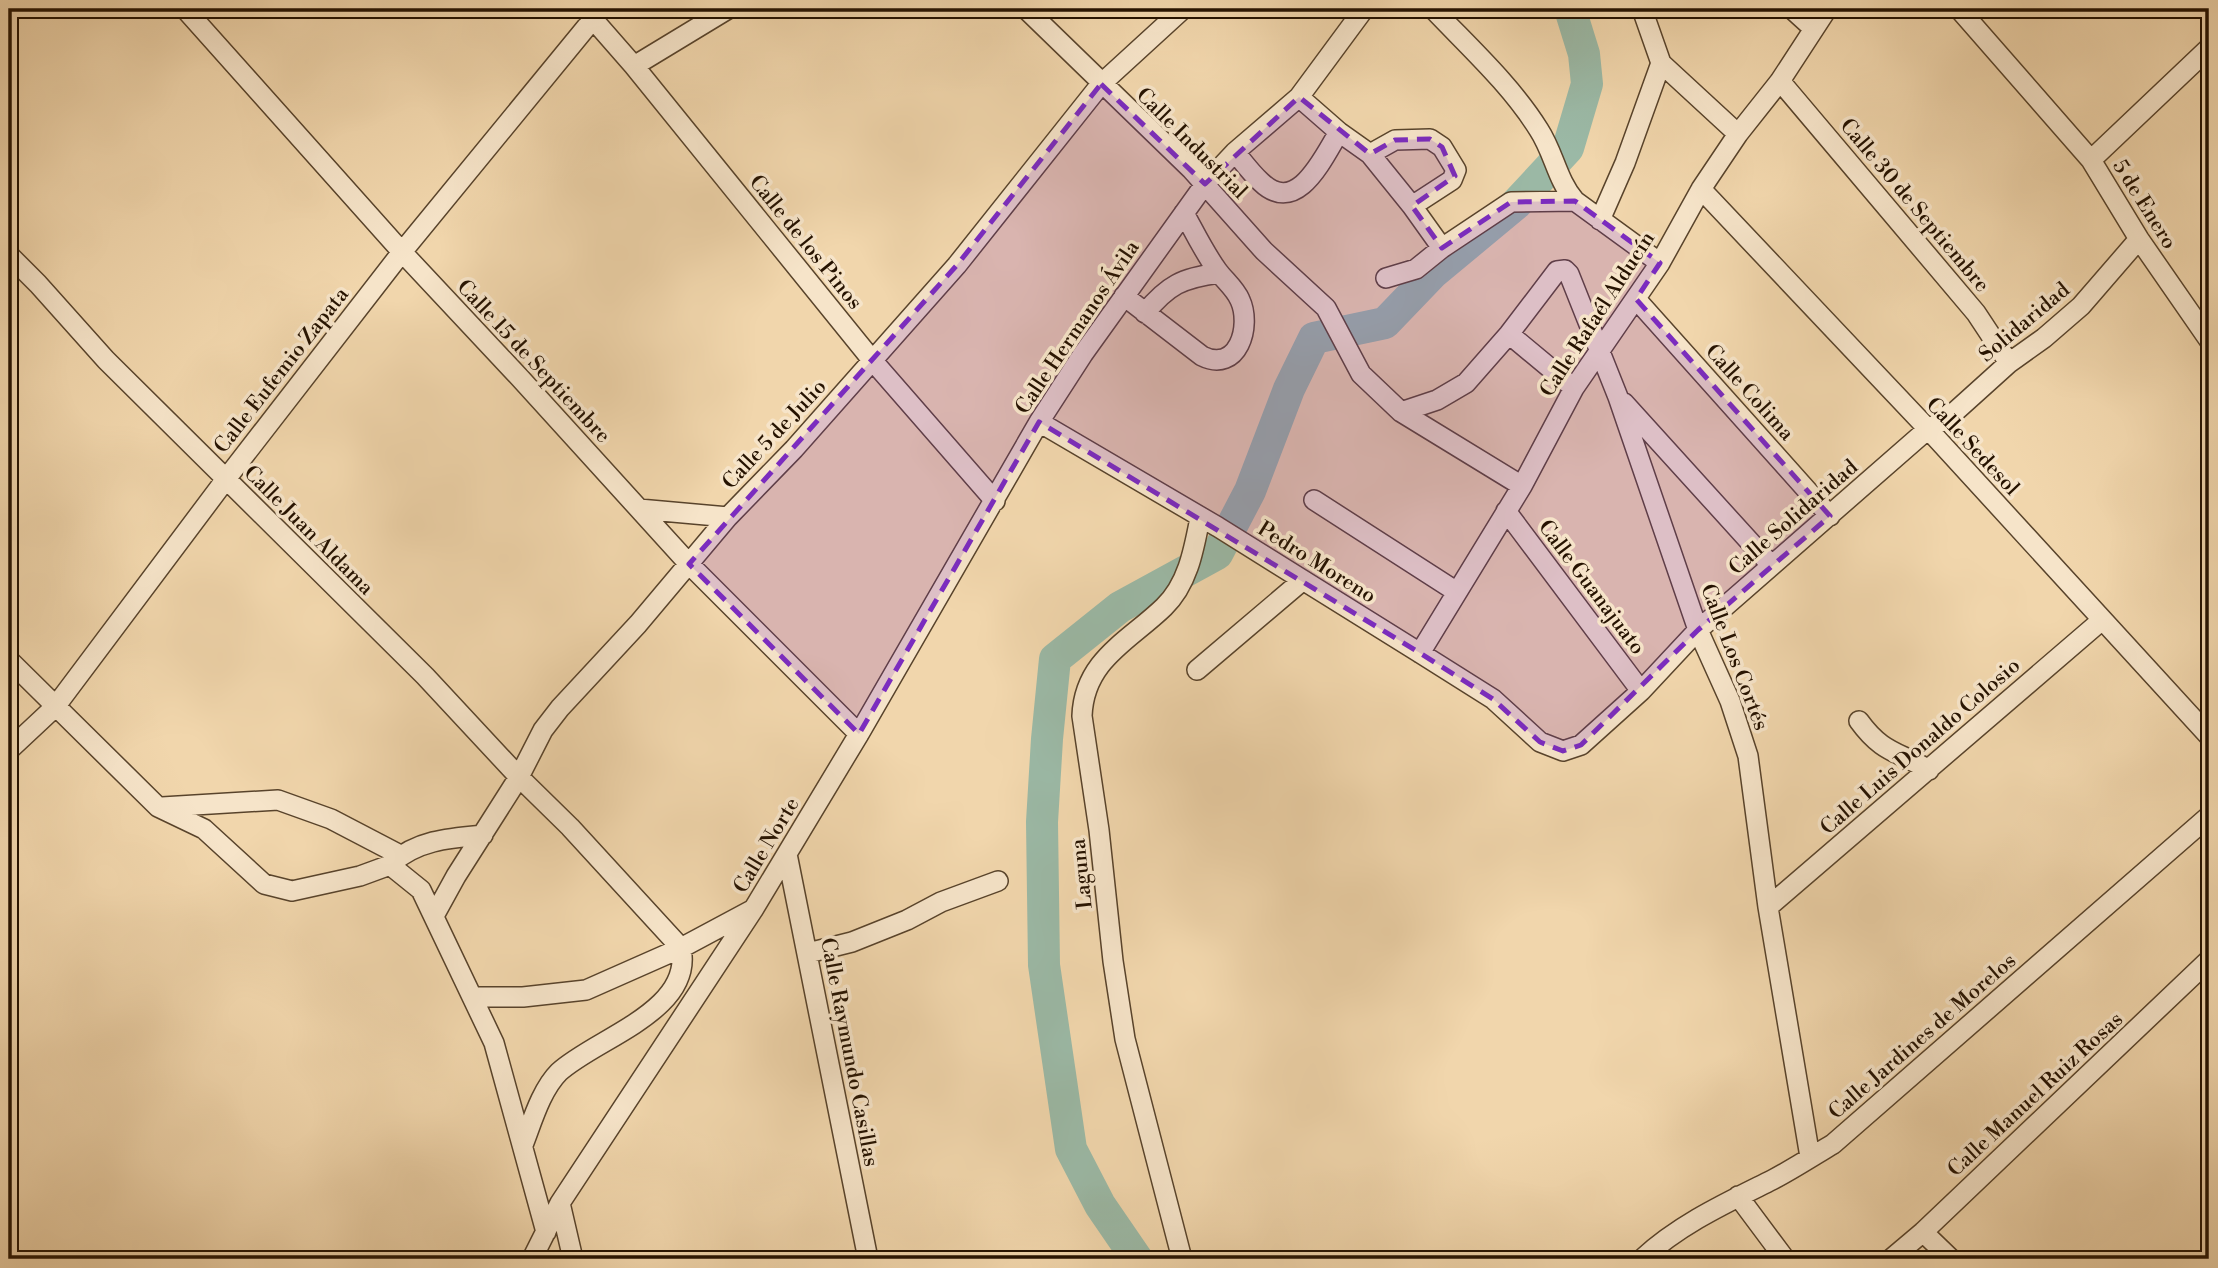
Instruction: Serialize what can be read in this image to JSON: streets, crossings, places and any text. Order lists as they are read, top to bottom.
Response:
{
  "streets": {
    "street": [
      "Calle Industrial",
      "5 de Enero",
      "Calle 30 de Septiembre",
      "Calle de los Pinos",
      "Calle Rafaél Alducín",
      "Solidaridad",
      "Calle Hermanos Ávila",
      "Calle 15 de Septiembre",
      "Calle Eufemio Zapata",
      "Calle Colima",
      "Calle 5 de Julio",
      "Calle Sedesol",
      "Calle Solidaridad",
      "Calle Juan Aldama",
      "Pedro Moreno",
      "Calle Guanajuato",
      "Calle Los Cortés",
      "Calle Luis Donaldo Colosio",
      "Calle Norte",
      "Laguna",
      "Calle Jardines de Morelos",
      "Calle Raymundo Casillas",
      "Calle Manuel Ruiz Rosas"
    ]
  },
  "crossings": [
    ["Calle Industrial", "Calle Rafaél Alducín"],
    ["Calle Industrial", "Calle Hermanos Ávila"],
    ["Calle Industrial", "Calle 5 de Julio"],
    ["5 de Enero", "Solidaridad"],
    ["Calle 30 de Septiembre", "Calle Rafaél Alducín"],
    ["Calle 30 de Septiembre", "Solidaridad"],
    ["Calle de los Pinos", "Calle Hermanos Ávila"],
    ["Calle de los Pinos", "Calle Eufemio Zapata"],
    ["Calle de los Pinos", "Calle 5 de Julio"],
    ["Calle de los Pinos", "Calle Norte"],
    ["Calle Rafaél Alducín", "Calle Colima"],
    ["Calle Rafaél Alducín", "Calle Sedesol"],
    ["Calle Rafaél Alducín", "Pedro Moreno"],
    ["Calle Rafaél Alducín", "Calle Guanajuato"],
    ["Calle Rafaél Alducín", "Calle Los Cortés"],
    ["Solidaridad", "Calle Sedesol"],
    ["Solidaridad", "Calle Solidaridad"],
    ["Calle Hermanos Ávila", "Pedro Moreno"],
    ["Calle Hermanos Ávila", "Calle Norte"],
    ["Calle 15 de Septiembre", "Calle Eufemio Zapata"],
    ["Calle 15 de Septiembre", "Calle 5 de Julio"],
    ["Calle 15 de Septiembre", "Calle Norte"],
    ["Calle Eufemio Zapata", "Calle Juan Aldama"],
    ["Calle Colima", "Calle Solidaridad"],
    ["Calle 5 de Julio", "Calle Juan Aldama"],
    ["Calle Sedesol", "Calle Solidaridad"],
    ["Calle Sedesol", "Calle Luis Donaldo Colosio"],
    ["Calle Solidaridad", "Pedro Moreno"],
    ["Calle Solidaridad", "Calle Guanajuato"],
    ["Calle Solidaridad", "Calle Los Cortés"],
    ["Pedro Moreno", "Laguna"],
    ["Calle Los Cortés", "Calle Luis Donaldo Colosio"],
    ["Calle Los Cortés", "Calle Jardines de Morelos"],
    ["Calle Norte", "Calle Raymundo Casillas"]
  ]
}
